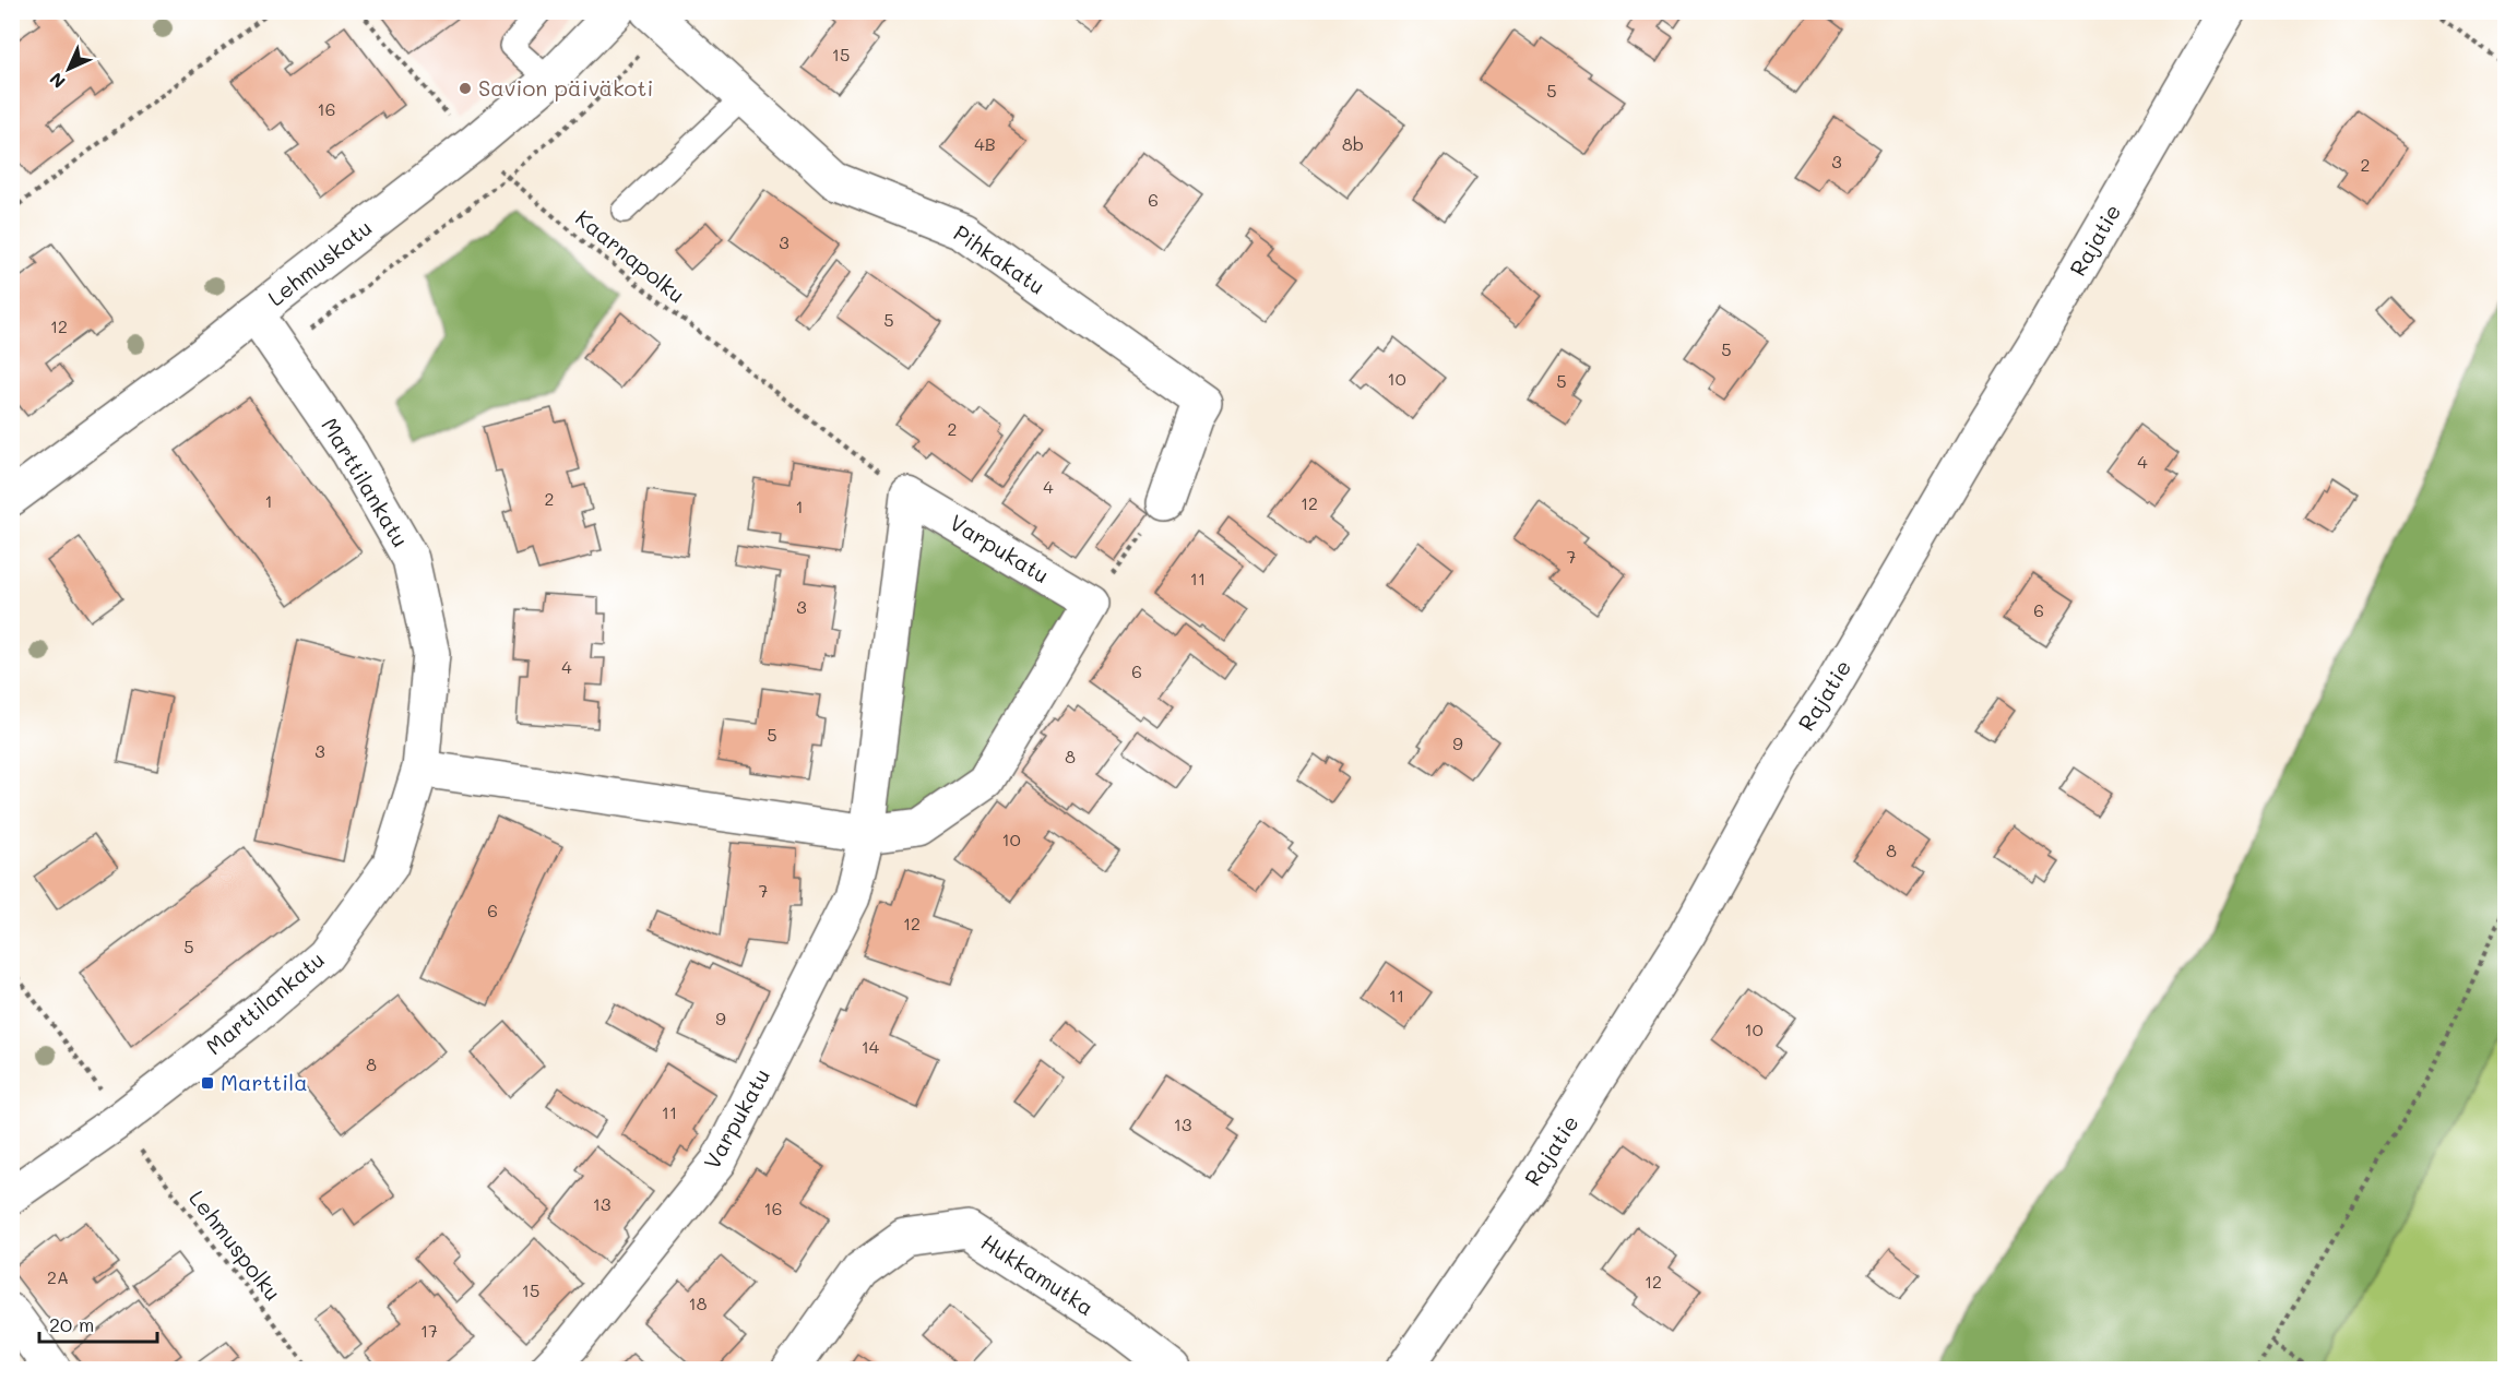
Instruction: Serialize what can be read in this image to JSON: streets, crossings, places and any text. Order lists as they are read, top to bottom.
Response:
{
  "streets": {
    "street": [
      "Rajatie",
      "Pihkakatu",
      "Lehmuskatu",
      "Marttilankatu",
      "Varpukatu",
      "Hukkamutka"
    ],
    "path": ["Kaarnapolku", "Lehmuspolku"]
  },
  "crossings": [
    ["Kaarnapolku", "Lehmuskatu"],
    ["Kaarnapolku", "Varpukatu"],
    ["Lehmuskatu", "Marttilankatu"],
    ["Marttilankatu", "Lehmuspolku"]
  ],
  "places": {
    "other": ["Savion päiväkoti"],
    "transit": ["Marttila"]
  },
  "house_numbers": [
    "15",
    "5",
    "16",
    "4B",
    "8b",
    "3",
    "2",
    "6",
    "3",
    "5",
    "12",
    "5",
    "10",
    "5",
    "2",
    "4",
    "4",
    "2",
    "1",
    "12",
    "1",
    "7",
    "11",
    "3",
    "6",
    "4",
    "6",
    "5",
    "9",
    "3",
    "8",
    "10",
    "8",
    "7",
    "6",
    "12",
    "5",
    "11",
    "9",
    "10",
    "14",
    "8",
    "11",
    "13",
    "13",
    "16",
    "2A",
    "12",
    "15",
    "18",
    "17"
  ],
  "scale_bar": "20 m",
  "north": "bottom left"
}
